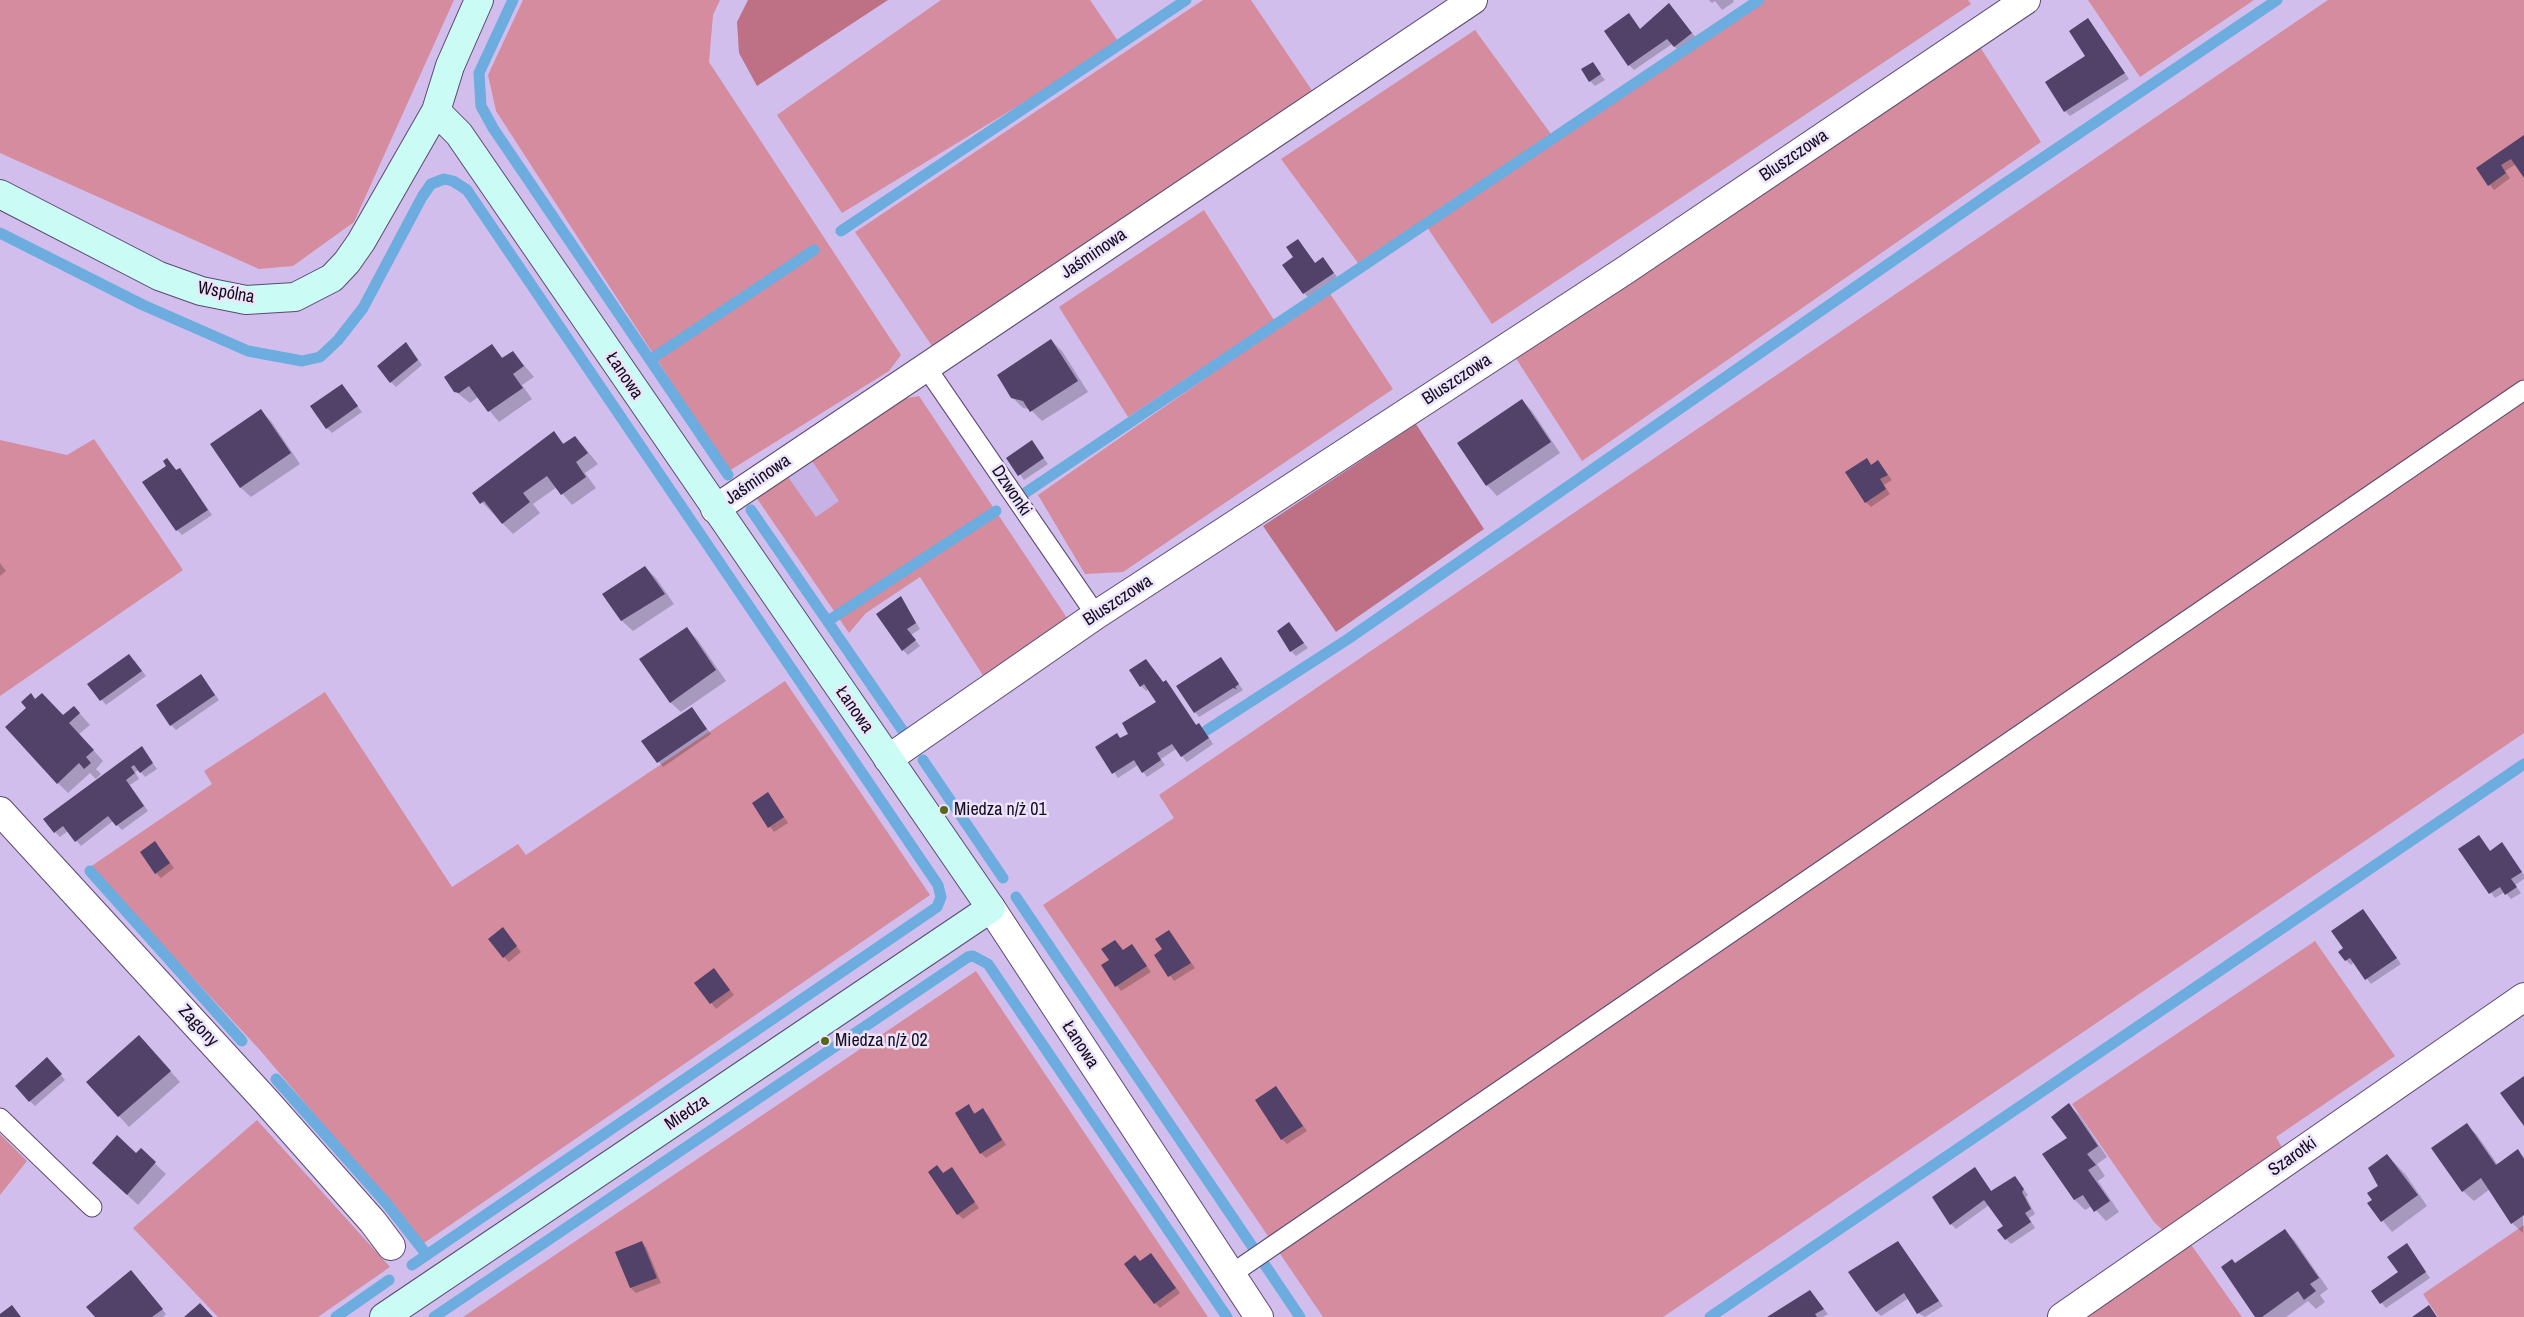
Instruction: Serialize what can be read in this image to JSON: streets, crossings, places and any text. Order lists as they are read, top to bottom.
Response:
{
  "streets": {
    "street": [
      "Bluszczowa",
      "Jaśminowa",
      "Wspólna",
      "Łanowa",
      "Zagony",
      "Miedza",
      "Szarotki"
    ],
    "lane": ["Dzwonki"]
  },
  "crossings": [
    ["Bluszczowa", "Łanowa"],
    ["Bluszczowa", "Dzwonki"],
    ["Jaśminowa", "Łanowa"],
    ["Jaśminowa", "Dzwonki"],
    ["Wspólna", "Łanowa"],
    ["Łanowa", "Miedza"]
  ],
  "places": ["Miedza n/ż 01", "Miedza n/ż 02"]
}
